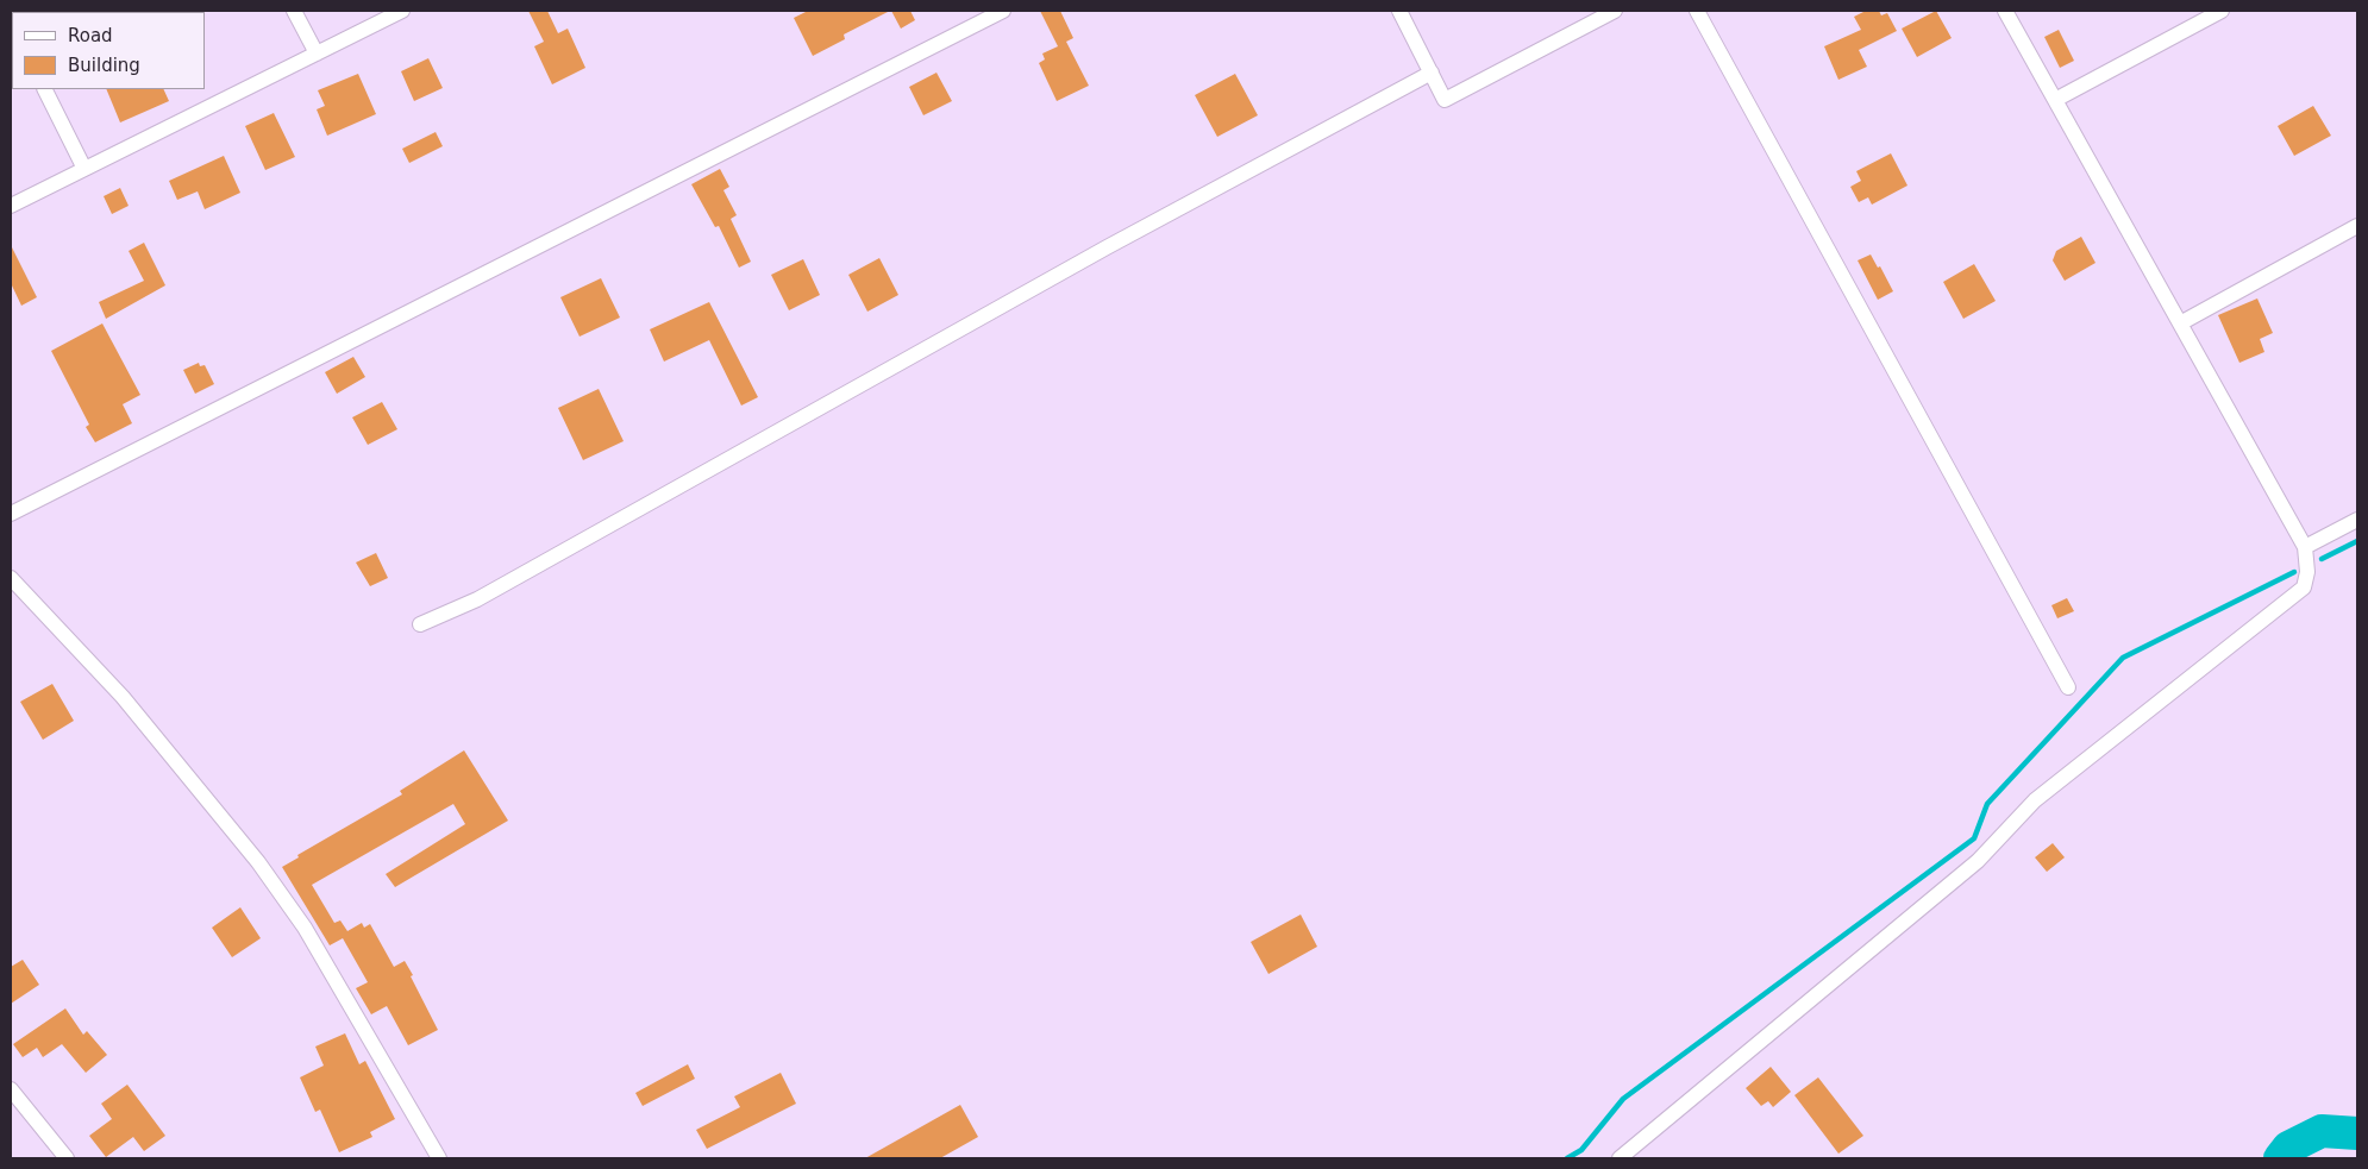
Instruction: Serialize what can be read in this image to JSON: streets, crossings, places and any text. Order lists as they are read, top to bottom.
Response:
{
  "legend": ["Road", "Building"]
}
